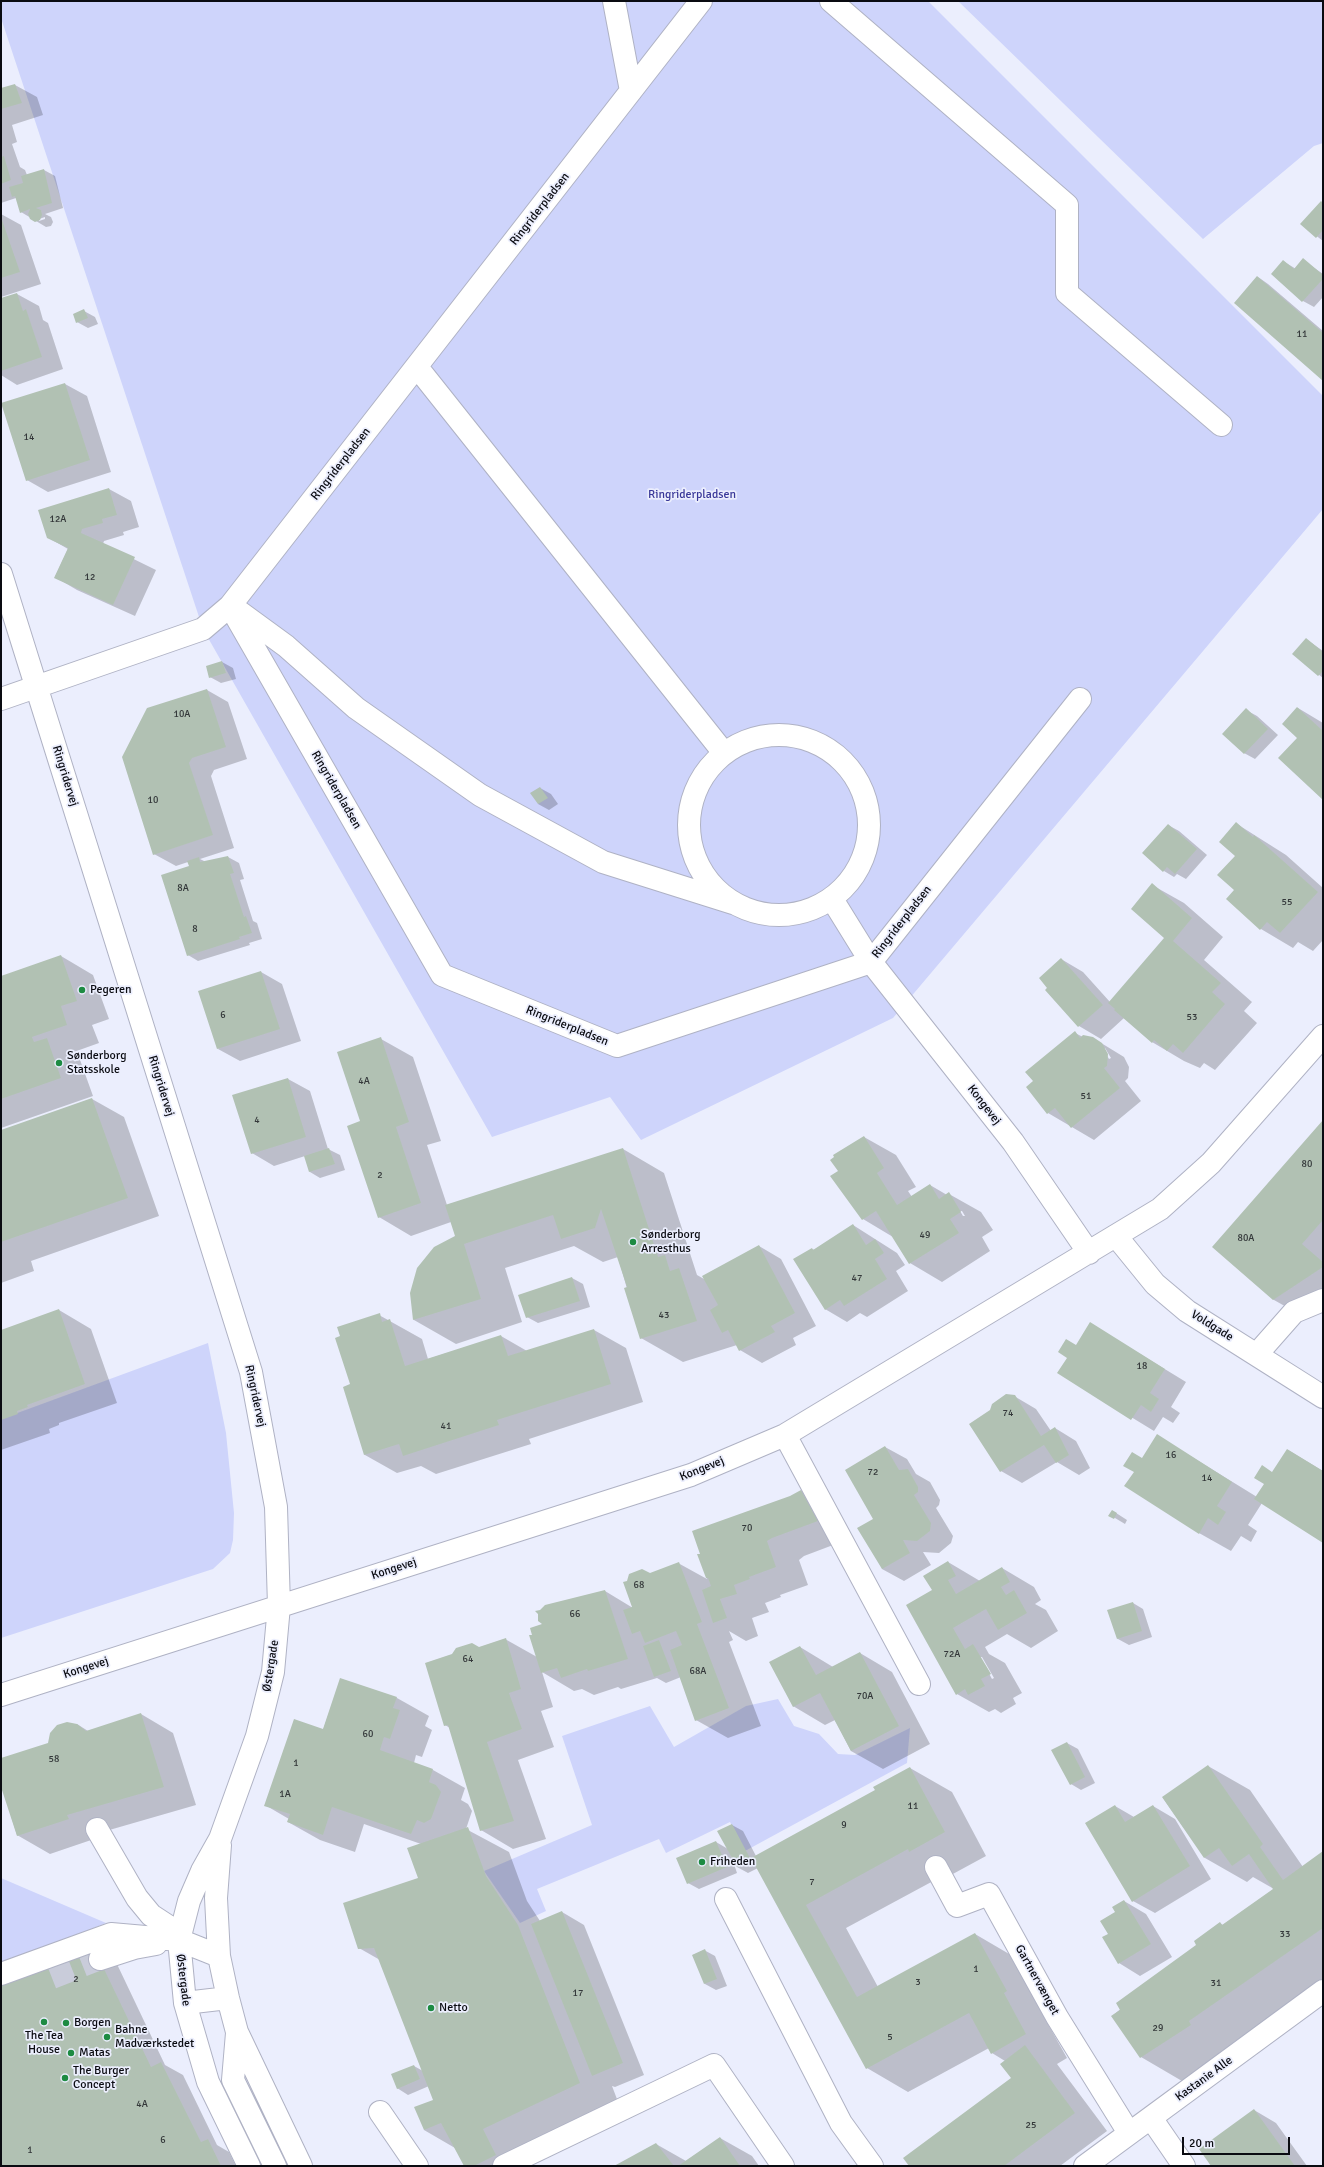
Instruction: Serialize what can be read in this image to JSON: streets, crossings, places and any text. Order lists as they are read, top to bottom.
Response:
{
  "streets": {
    "street": [
      "Ringriderpladsen",
      "Ringridervej",
      "Kongevej",
      "Voldgade",
      "Østergade",
      "Gartnervænget",
      "Kastanie Alle"
    ]
  },
  "crossings": [
    ["Ringriderpladsen", "Ringridervej"],
    ["Ringriderpladsen", "Kongevej"],
    ["Ringridervej", "Kongevej"],
    ["Ringridervej", "Østergade"],
    ["Kongevej", "Voldgade"],
    ["Kongevej", "Østergade"],
    ["Gartnervænget", "Kastanie Alle"]
  ],
  "parks": ["Ringriderpladsen"],
  "places": [
    "Pegeren",
    "Sønderborg Statsskole",
    "Sønderborg Arresthus",
    "Friheden",
    "Netto",
    "The Tea House",
    "Borgen",
    "Bahne Madværkstedet",
    "Matas",
    "The Burger Concept"
  ],
  "house_numbers": [
    "11",
    "14",
    "12A",
    "12",
    "10A",
    "10",
    "8A",
    "55",
    "8",
    "6",
    "53",
    "4A",
    "51",
    "4",
    "80",
    "2",
    "49",
    "80A",
    "47",
    "43",
    "18",
    "74",
    "41",
    "16",
    "72",
    "14",
    "70",
    "68",
    "66",
    "72A",
    "64",
    "68A",
    "70A",
    "60",
    "58",
    "1",
    "1A",
    "11",
    "9",
    "7",
    "33",
    "1",
    "2",
    "3",
    "31",
    "17",
    "29",
    "5",
    "4A",
    "25",
    "6",
    "1"
  ],
  "scale_bar": "20 m"
}
